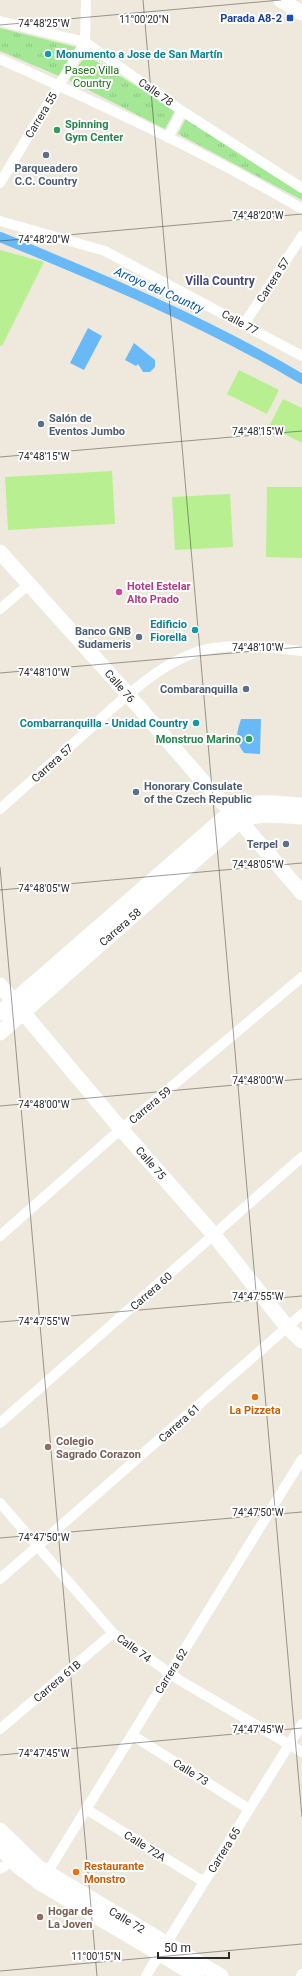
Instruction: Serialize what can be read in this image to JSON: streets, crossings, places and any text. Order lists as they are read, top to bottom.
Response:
{
  "streets": {
    "street": [
      "Calle 78",
      "Carrera 55",
      "Carrera 57",
      "Calle 77",
      "Calle 76",
      "Carrera 58",
      "Carrera 59",
      "Calle 75",
      "Carrera 60",
      "Carrera 61",
      "Calle 74",
      "Carrera 62",
      "Carrera 61B",
      "Calle 73",
      "Calle 72A",
      "Carrera 65",
      "Calle 72"
    ]
  },
  "crossings": [
    ["Calle 78", "Carrera 55"],
    ["Carrera 57", "Calle 77"],
    ["Carrera 57", "Calle 76"],
    ["Calle 76", "Carrera 58"],
    ["Carrera 58", "Calle 75"],
    ["Carrera 59", "Calle 75"],
    ["Calle 75", "Carrera 60"],
    ["Calle 75", "Carrera 61"],
    ["Carrera 61", "Calle 74"],
    ["Calle 74", "Carrera 62"],
    ["Calle 74", "Carrera 61B"],
    ["Calle 74", "Carrera 65"],
    ["Carrera 62", "Calle 73"],
    ["Carrera 62", "Calle 72A"],
    ["Carrera 62", "Calle 72"],
    ["Calle 73", "Carrera 65"],
    ["Calle 72A", "Carrera 65"],
    ["Carrera 65", "Calle 72"]
  ],
  "districts": ["Villa Country"],
  "water": ["Arroyo del Country"],
  "parks": ["Paseo Villa Country"],
  "places": {
    "transit": ["Parada A8-2"],
    "other": [
      "Monumento a Jose de San Martín",
      "Spinning Gym Center",
      "Parqueadero C.C. Country",
      "Salón de Eventos Jumbo",
      "Hotel Estelar Alto Prado",
      "Edificio Fiorella",
      "Banco GNB Sudameris",
      "Combaranquilla",
      "Combarranquilla - Unidad Country",
      "Monstruo Marino",
      "Honorary Consulate of the Czech Republic",
      "Terpel",
      "La Pizzeta",
      "Colegio Sagrado Corazon",
      "Restaurante Monstro",
      "Hogar de La Joven"
    ]
  },
  "scale_bar": "50 m",
  "coordinates": [
    "11°00'20\"N",
    "74°48'25\"W",
    "74°48'20\"W",
    "74°48'15\"W",
    "74°48'10\"W",
    "74°48'05\"W",
    "74°48'00\"W",
    "74°47'55\"W",
    "74°47'50\"W",
    "74°47'45\"W",
    "11°00'15\"N"
  ]
}
